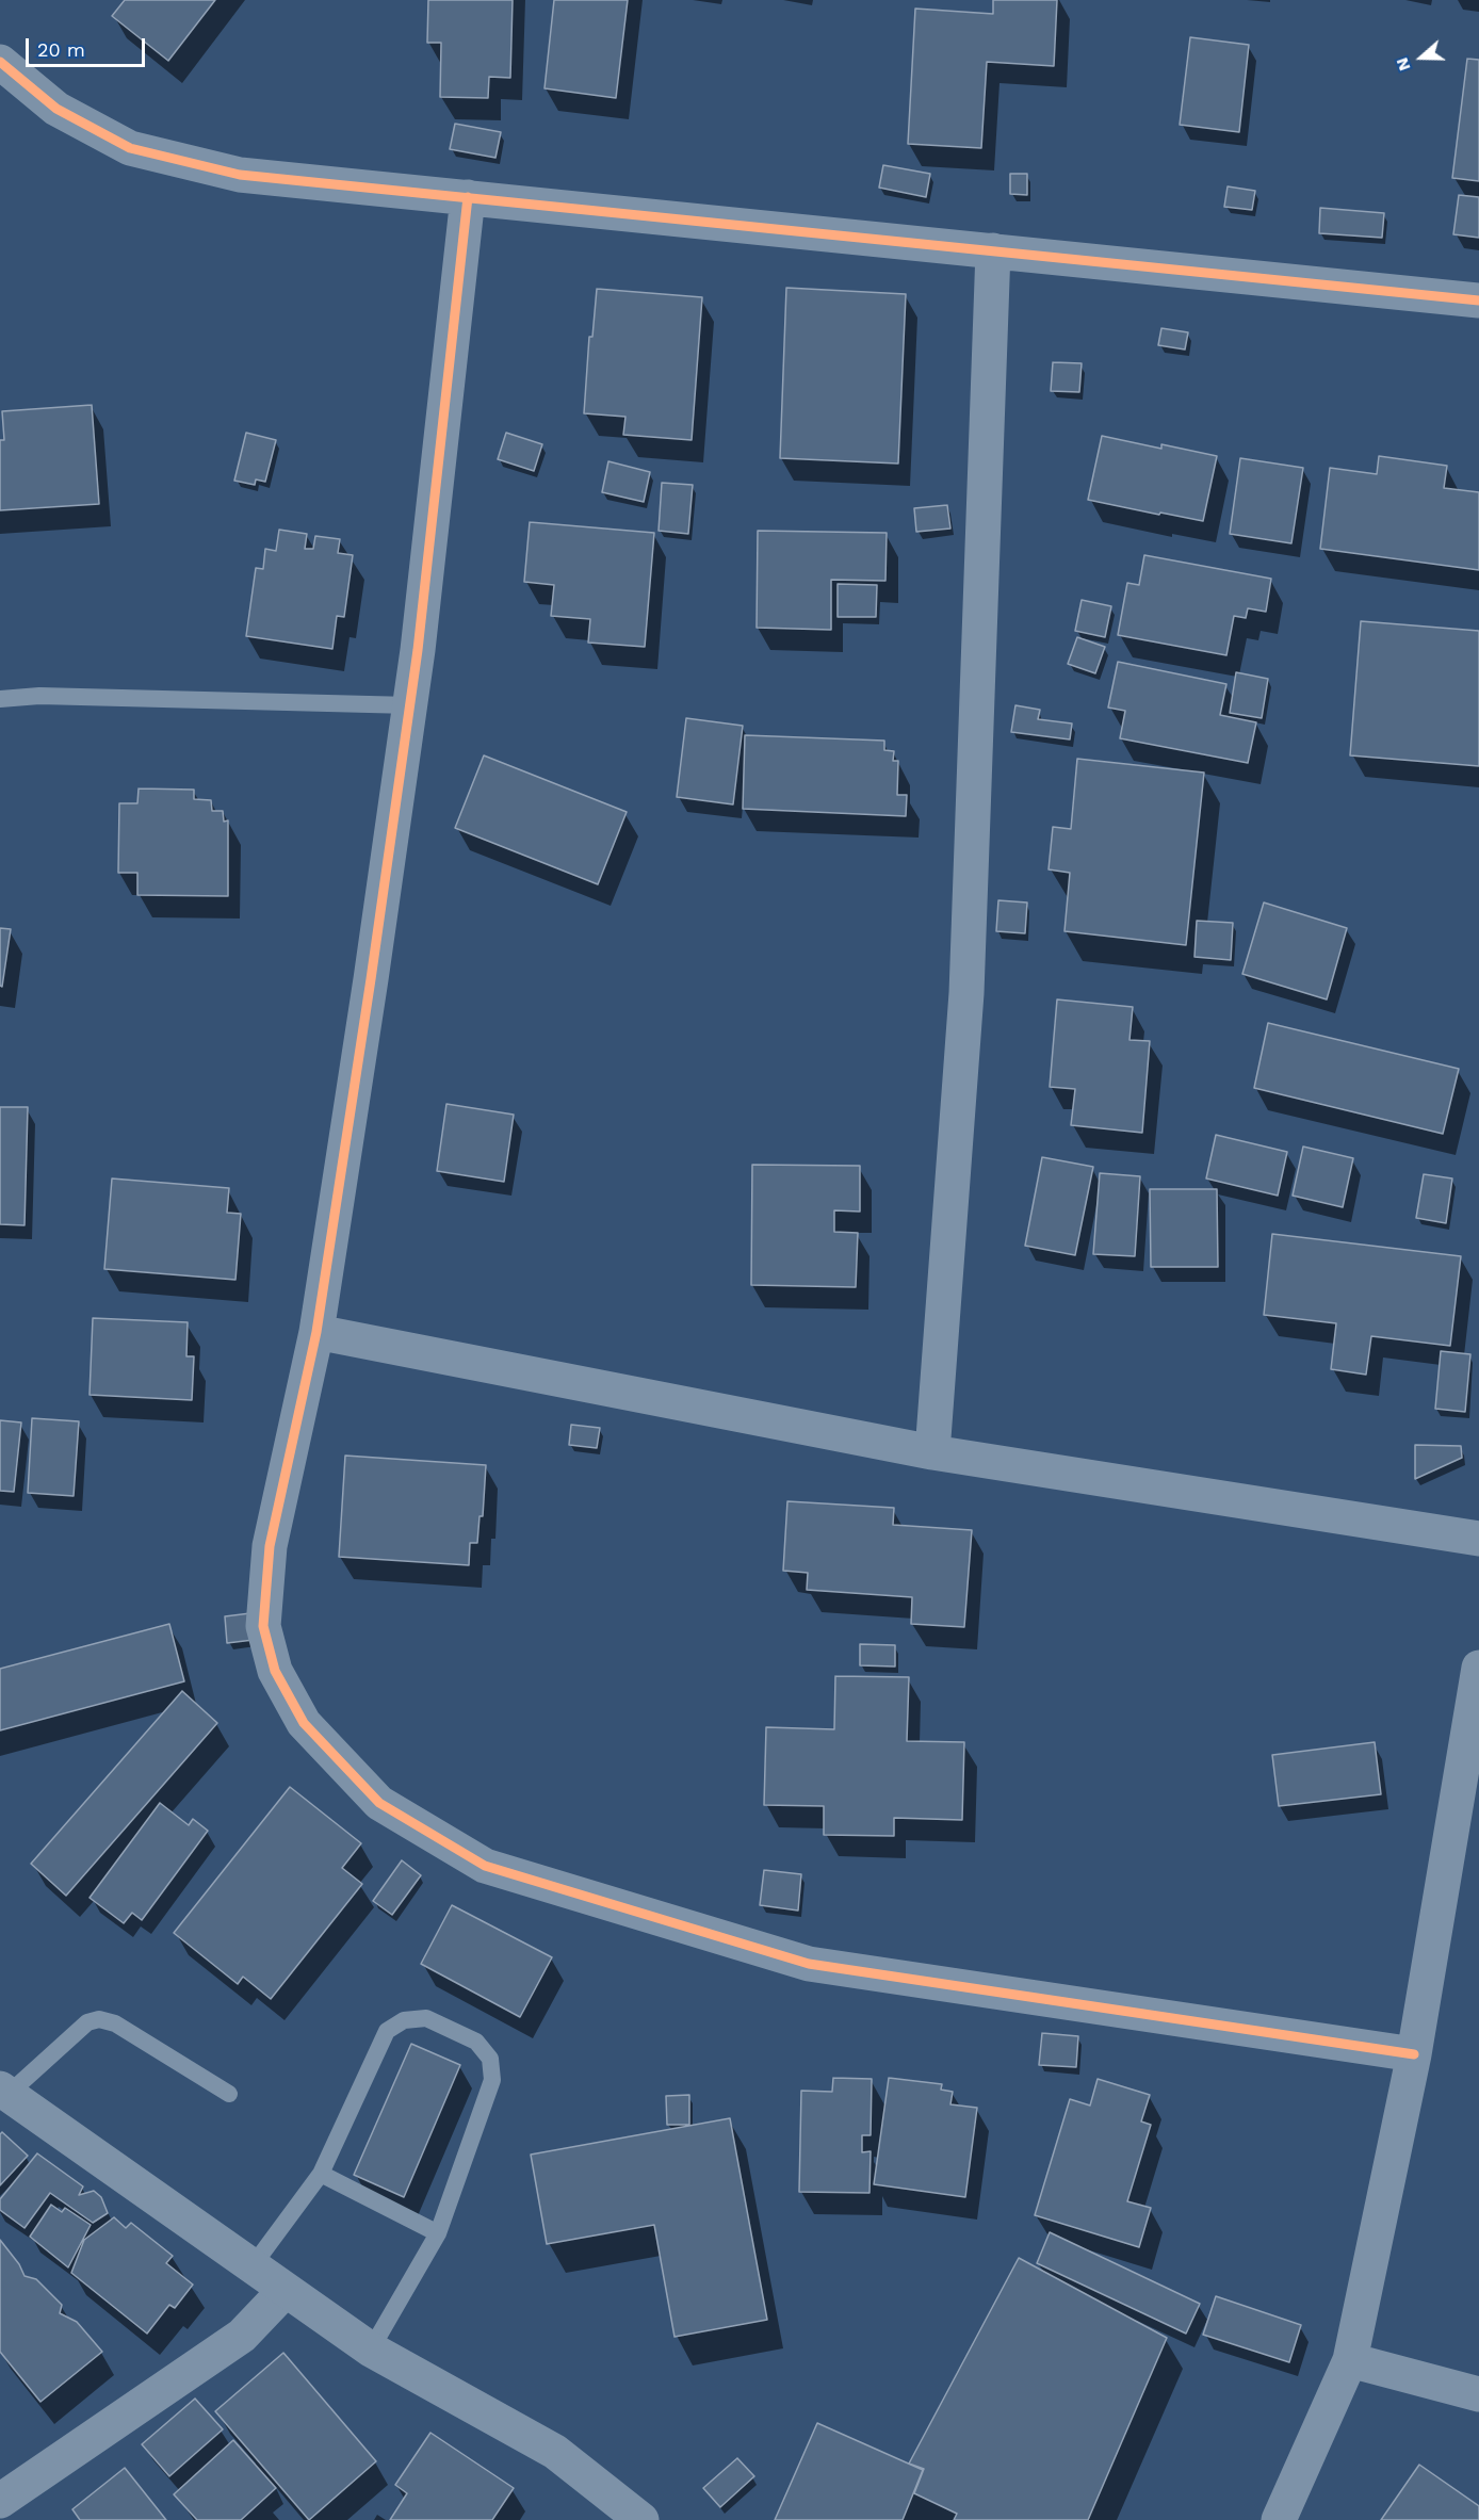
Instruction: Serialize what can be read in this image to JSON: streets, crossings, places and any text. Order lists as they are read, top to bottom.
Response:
{
  "scale_bar": "20 m",
  "north": "left"
}
